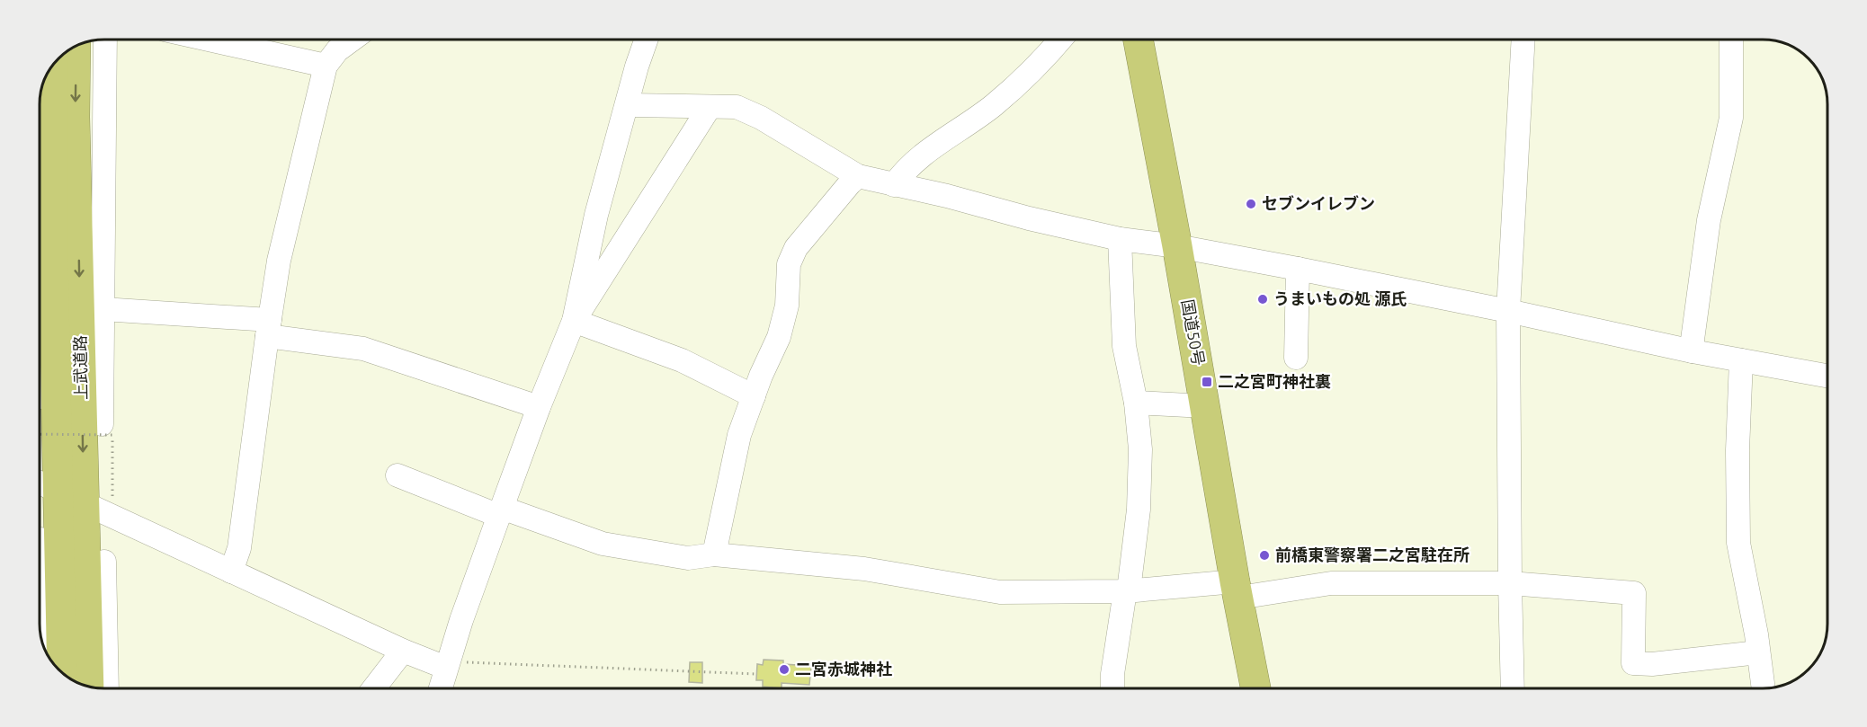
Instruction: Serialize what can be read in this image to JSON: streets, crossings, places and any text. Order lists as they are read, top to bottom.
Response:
{
  "streets": {
    "highway": ["国道50号", "上武道路"]
  },
  "places": {
    "other": [
      "セブンイレブン",
      "うまいもの処 源氏",
      "前橋東警察署二之宮駐在所",
      "二宮赤城神社"
    ],
    "transit": ["二之宮町神社裏"]
  }
}
